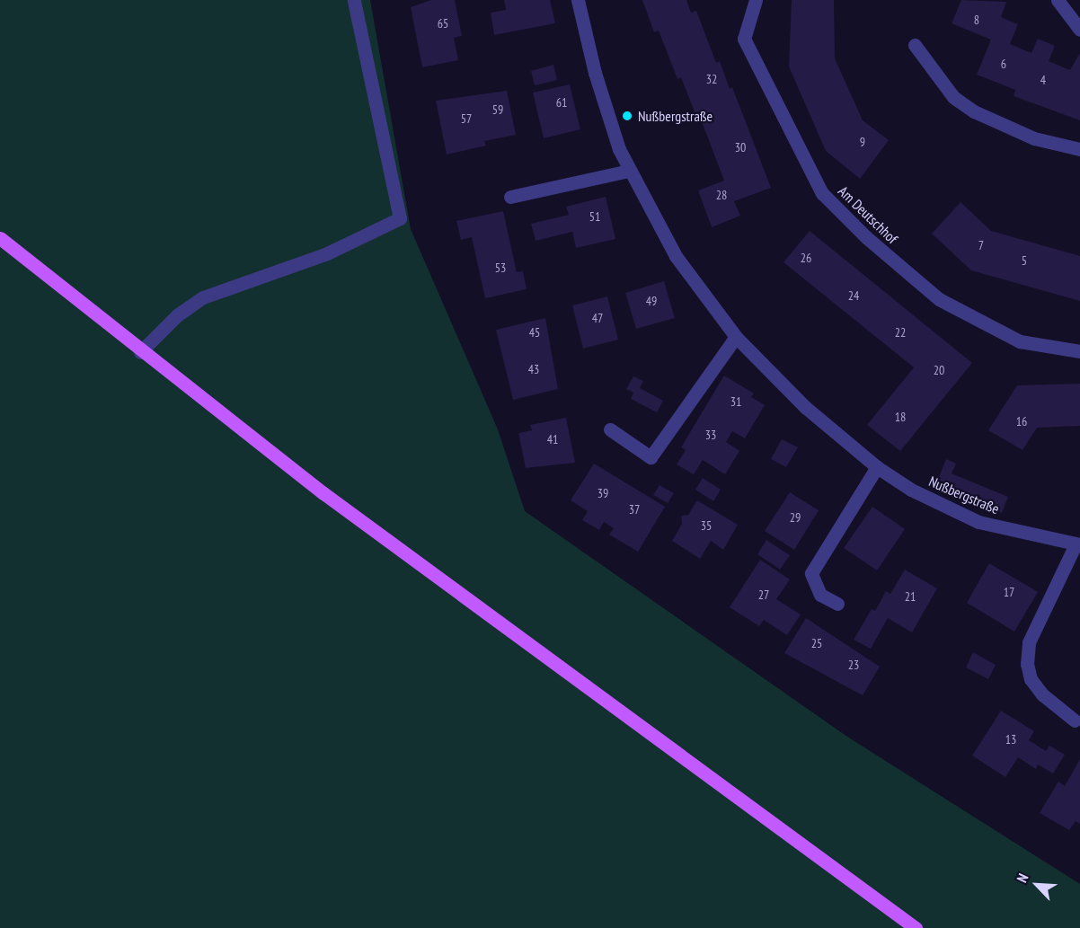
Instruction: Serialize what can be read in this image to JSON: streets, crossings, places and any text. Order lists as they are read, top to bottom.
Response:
{
  "streets": {
    "street": ["Am Deutschhof", "Nußbergstraße"]
  },
  "places": ["Nußbergstraße"],
  "house_numbers": [
    "8",
    "65",
    "6",
    "32",
    "4",
    "61",
    "59",
    "57",
    "9",
    "30",
    "28",
    "51",
    "7",
    "26",
    "5",
    "53",
    "24",
    "49",
    "47",
    "45",
    "22",
    "43",
    "20",
    "31",
    "18",
    "16",
    "33",
    "41",
    "39",
    "37",
    "29",
    "35",
    "17",
    "27",
    "21",
    "25",
    "23",
    "13"
  ],
  "north": "top left"
}
